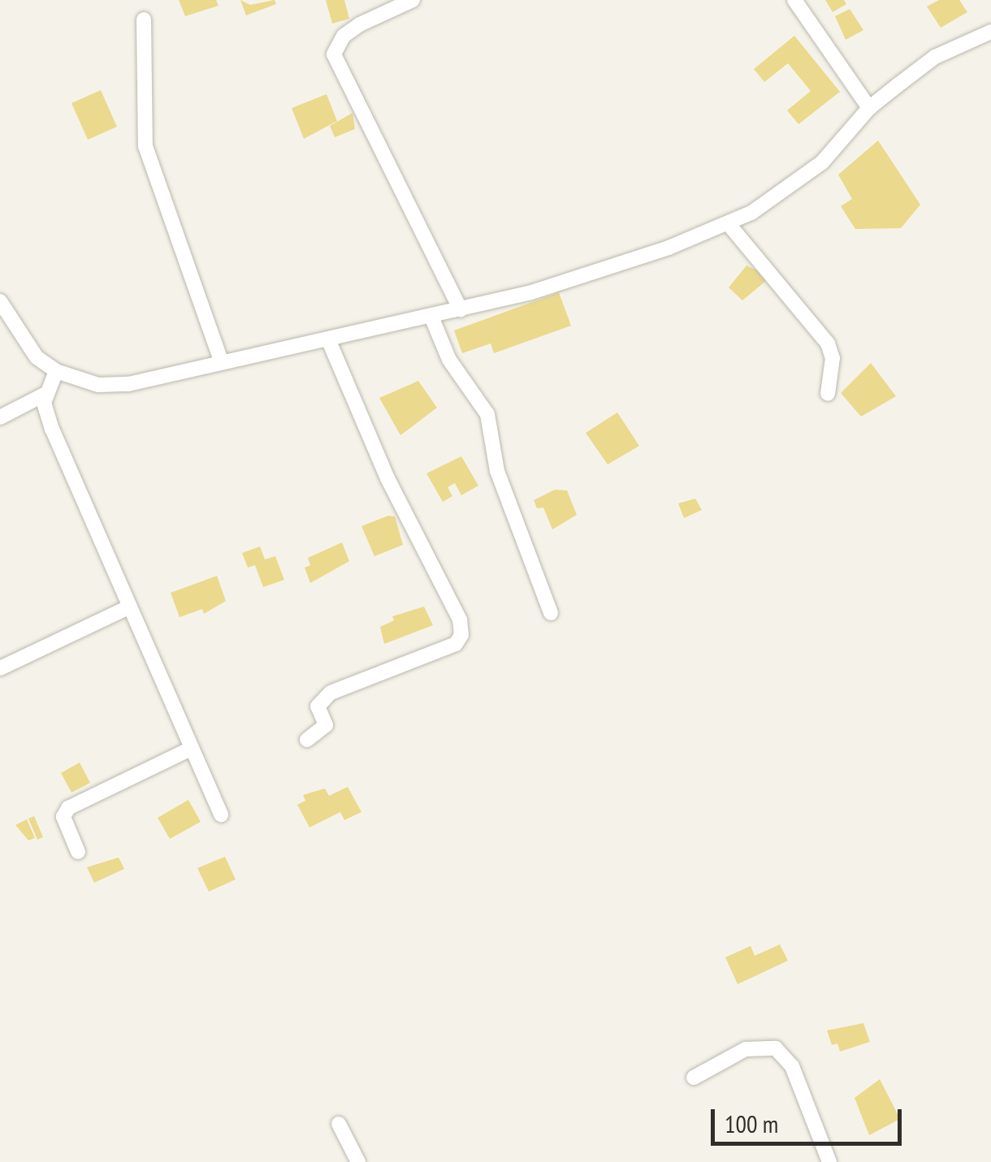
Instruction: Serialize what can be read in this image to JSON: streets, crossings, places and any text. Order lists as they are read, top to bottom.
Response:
{
  "scale_bar": "100 m"
}
